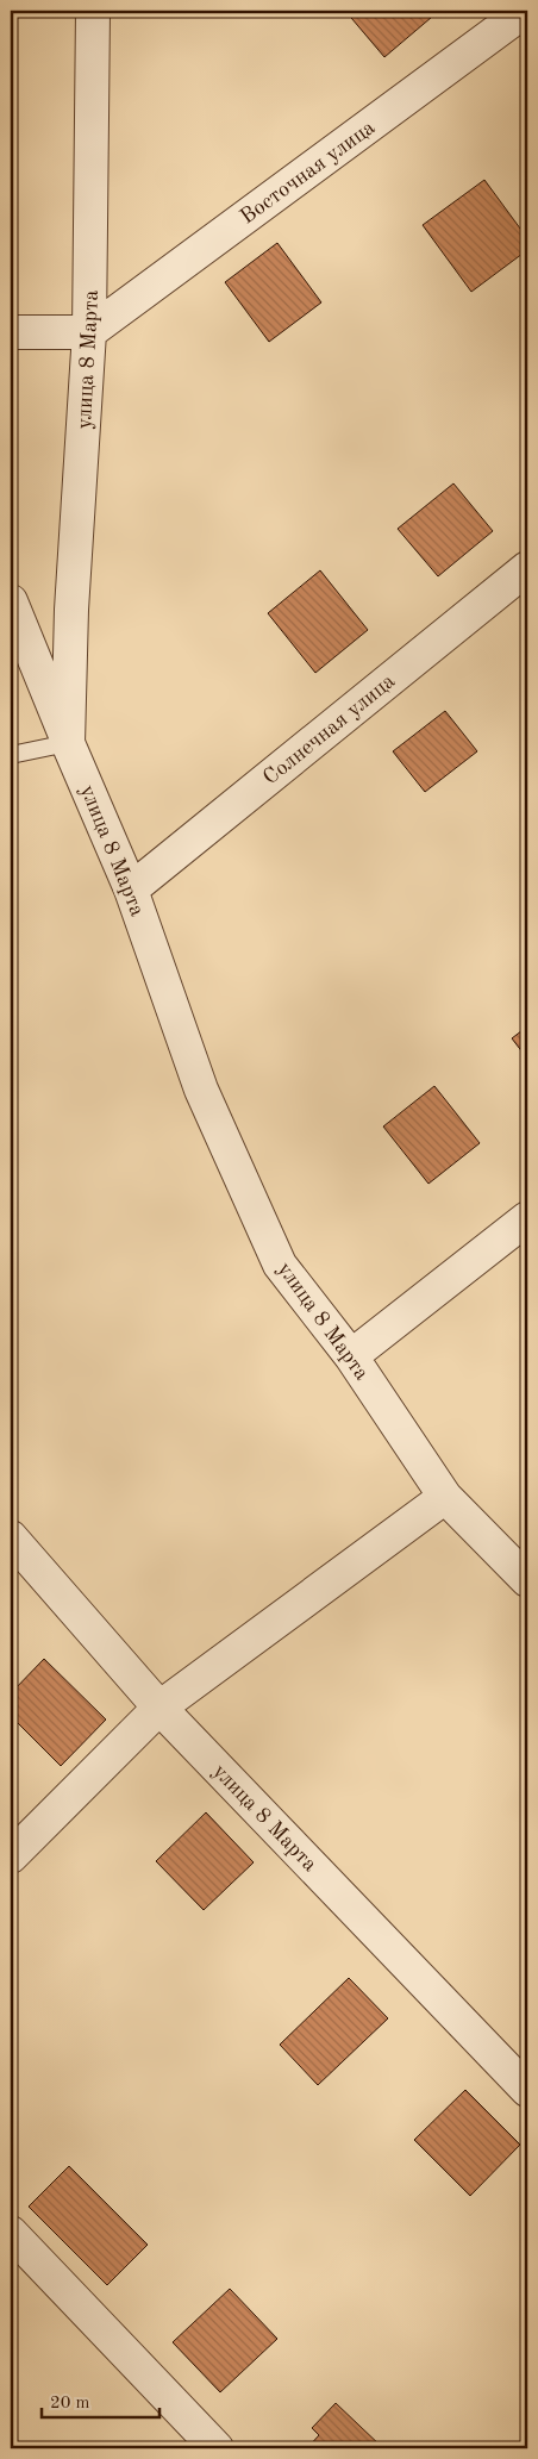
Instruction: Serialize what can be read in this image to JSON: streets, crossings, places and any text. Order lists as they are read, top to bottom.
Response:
{
  "streets": {
    "street": ["Восточная улица", "улица 8 Марта", "Солнечная улица"]
  },
  "crossings": [
    ["Восточная улица", "улица 8 Марта"],
    ["улица 8 Марта", "Солнечная улица"]
  ],
  "scale_bar": "20 m"
}
